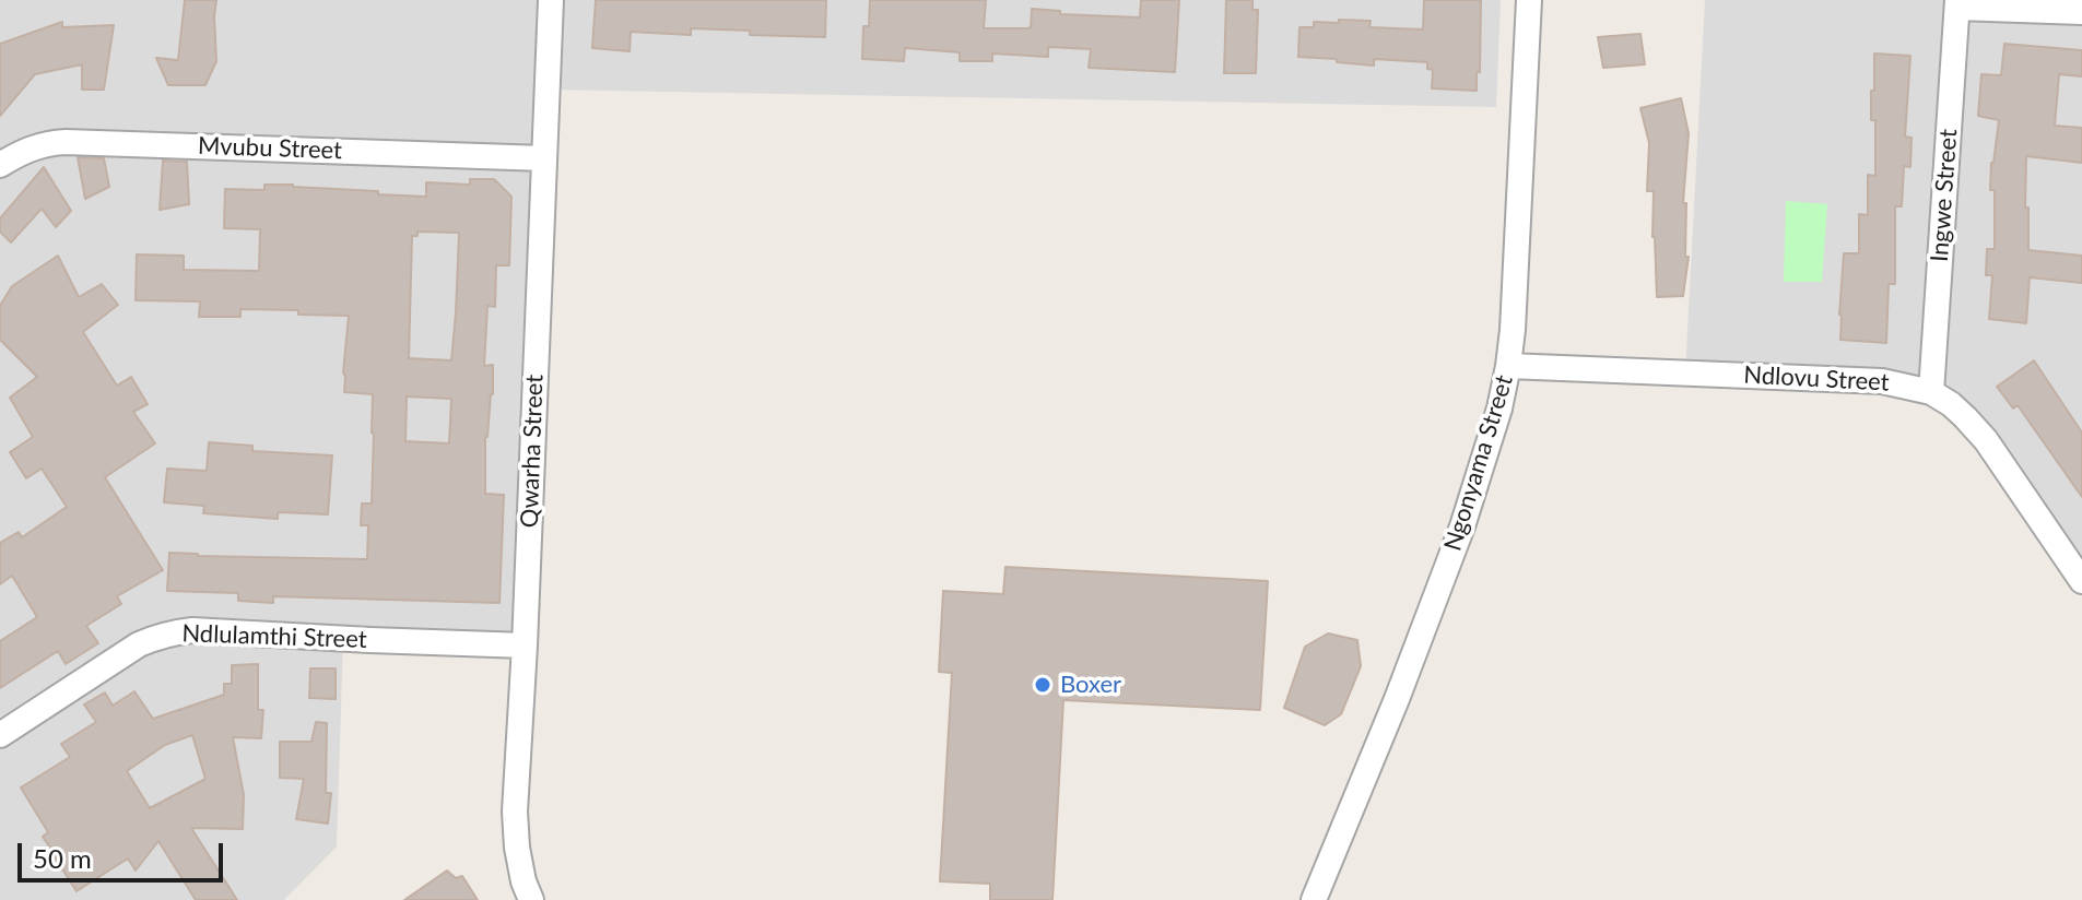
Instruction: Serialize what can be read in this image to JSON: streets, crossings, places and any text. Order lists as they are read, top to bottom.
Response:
{
  "streets": {
    "street": [
      "Mvubu Street",
      "Ingwe Street",
      "Ndlovu Street",
      "Qwarha Street",
      "Ngonyama Street",
      "Ndlulamthi Street"
    ]
  },
  "crossings": [
    ["Mvubu Street", "Qwarha Street"],
    ["Ingwe Street", "Ndlovu Street"],
    ["Ndlovu Street", "Ngonyama Street"],
    ["Qwarha Street", "Ndlulamthi Street"]
  ],
  "places": ["Boxer"],
  "scale_bar": "50 m"
}
